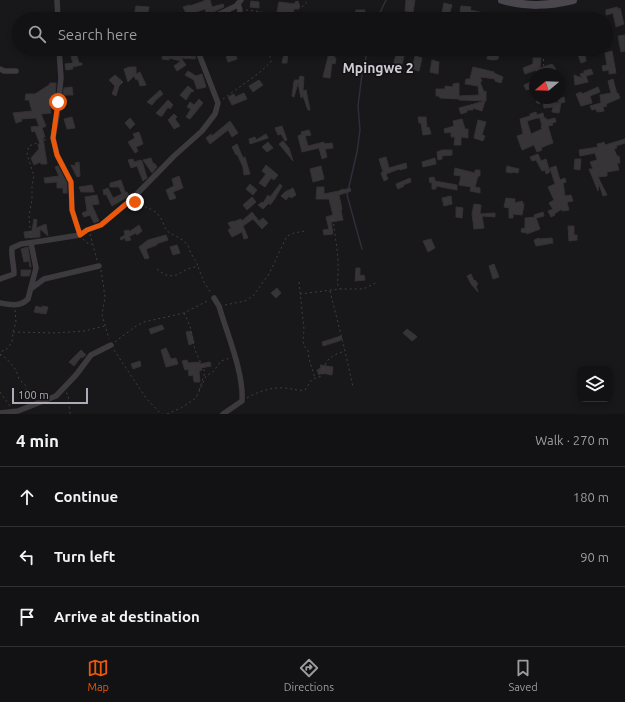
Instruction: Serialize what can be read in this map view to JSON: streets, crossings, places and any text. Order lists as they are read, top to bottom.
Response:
{
  "districts": ["Mpingwe 2"],
  "scale_bar": "100 m",
  "north": "left",
  "page": {
    "search": "Search here",
    "scale": "100 m",
    "heading": ["4 min", "Walk · 270 m"],
    "list": [
      ["Continue", "180 m"],
      ["Turn left", "90 m"],
      "Arrive at destination"
    ],
    "nav": ["Map", "Directions", "Saved"]
  }
}
